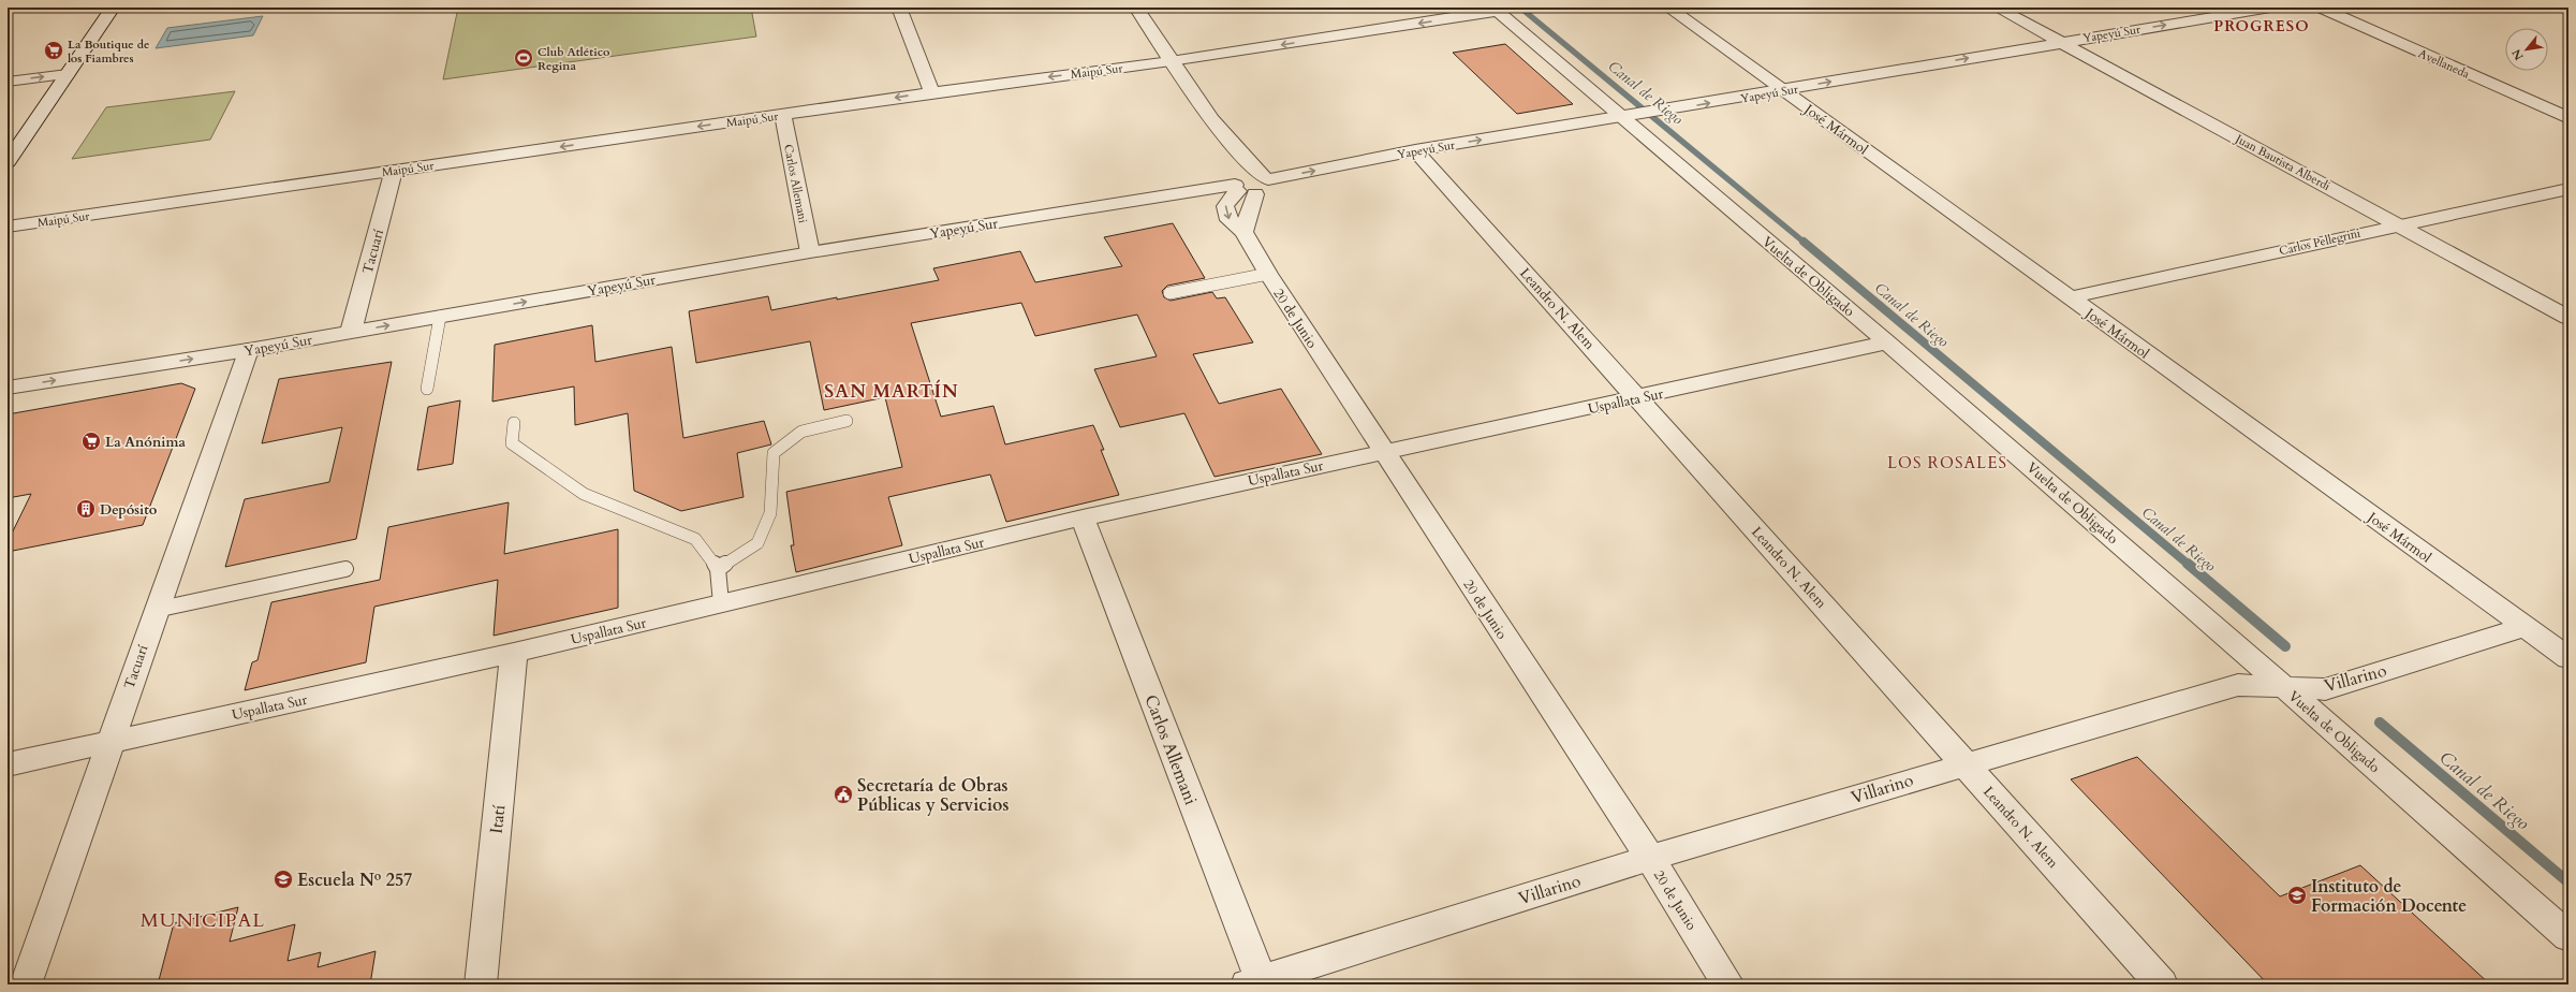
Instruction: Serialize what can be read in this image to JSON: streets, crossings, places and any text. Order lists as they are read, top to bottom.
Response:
{
  "streets": {
    "street": [
      "Yapeyú Sur",
      "Avellaneda",
      "Maipú Sur",
      "José Mármol",
      "Juan Bautista Alberdi",
      "Carlos Allemani",
      "Carlos Pellegrini",
      "Tacuarí",
      "Vuelta de Obligado",
      "Leandro N. Alem",
      "20 de Junio",
      "Uspallata Sur",
      "Villarino",
      "Itatí"
    ]
  },
  "crossings": [
    ["Yapeyú Sur", "José Mármol"],
    ["Yapeyú Sur", "Juan Bautista Alberdi"],
    ["Yapeyú Sur", "Carlos Allemani"],
    ["Yapeyú Sur", "Tacuarí"],
    ["Yapeyú Sur", "Vuelta de Obligado"],
    ["Yapeyú Sur", "Leandro N. Alem"],
    ["Yapeyú Sur", "20 de Junio"],
    ["Maipú Sur", "Carlos Allemani"],
    ["Maipú Sur", "Tacuarí"],
    ["Maipú Sur", "Vuelta de Obligado"],
    ["José Mármol", "Carlos Pellegrini"],
    ["José Mármol", "Villarino"],
    ["Juan Bautista Alberdi", "Carlos Pellegrini"],
    ["Carlos Allemani", "Uspallata Sur"],
    ["Carlos Allemani", "Villarino"],
    ["Tacuarí", "Uspallata Sur"],
    ["Vuelta de Obligado", "Uspallata Sur"],
    ["Vuelta de Obligado", "Villarino"],
    ["Leandro N. Alem", "Uspallata Sur"],
    ["Leandro N. Alem", "Villarino"],
    ["20 de Junio", "Uspallata Sur"],
    ["20 de Junio", "Villarino"],
    ["Uspallata Sur", "Itatí"]
  ],
  "one_way": ["Yapeyú Sur", "Maipú Sur"],
  "districts": [
    "PROGRESO",
    "SAN MARTÍN",
    "LOS ROSALES",
    "MUNICIPAL"
  ],
  "water": ["Canal de Riego"],
  "places": {
    "supermarket": ["La Boutique de los Fiambres", "La Anónima"],
    "sports": ["Club Atlético Regina"],
    "building": ["Depósito"],
    "public building": ["Secretaría de Obras Públicas y Servicios"],
    "school or university": ["Escuela Nº 257", "Instituto de Formación Docente"]
  },
  "north": "bottom left"
}
